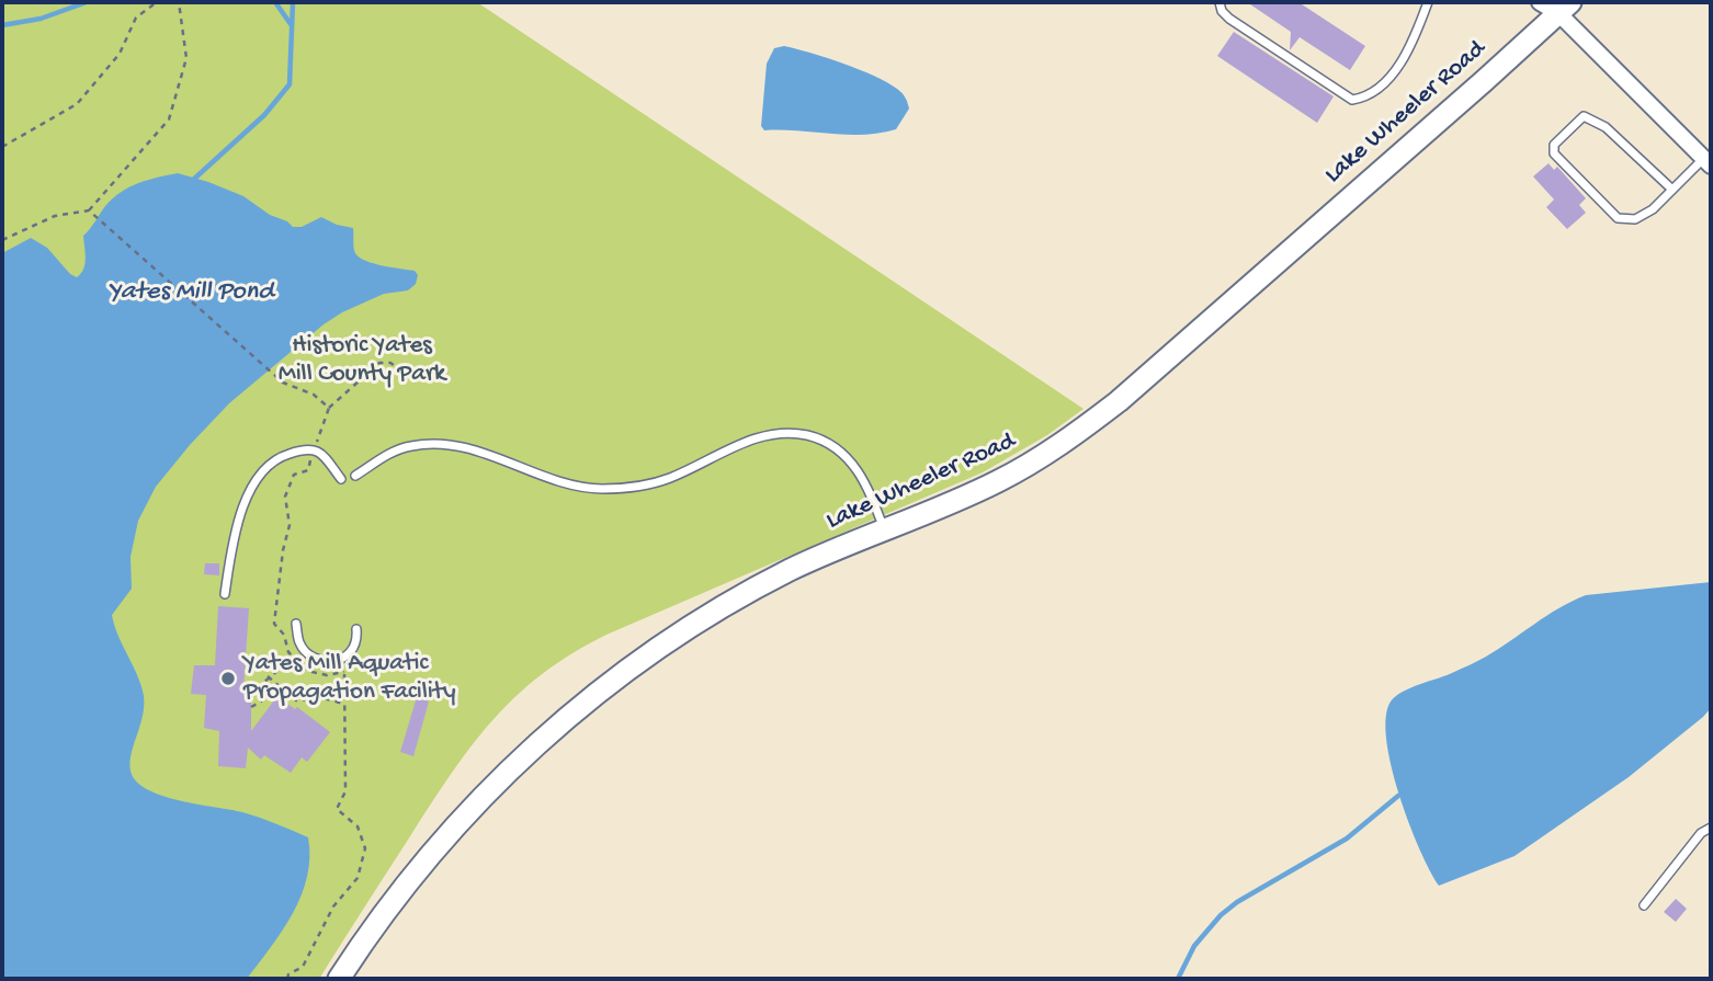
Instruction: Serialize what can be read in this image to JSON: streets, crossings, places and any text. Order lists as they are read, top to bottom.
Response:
{
  "streets": {
    "street": ["Lake Wheeler Road"]
  },
  "water": ["Yates Mill Pond"],
  "parks": ["Historic Yates Mill County Park"],
  "places": ["Yates Mill Aquatic Propagation Facility"]
}
